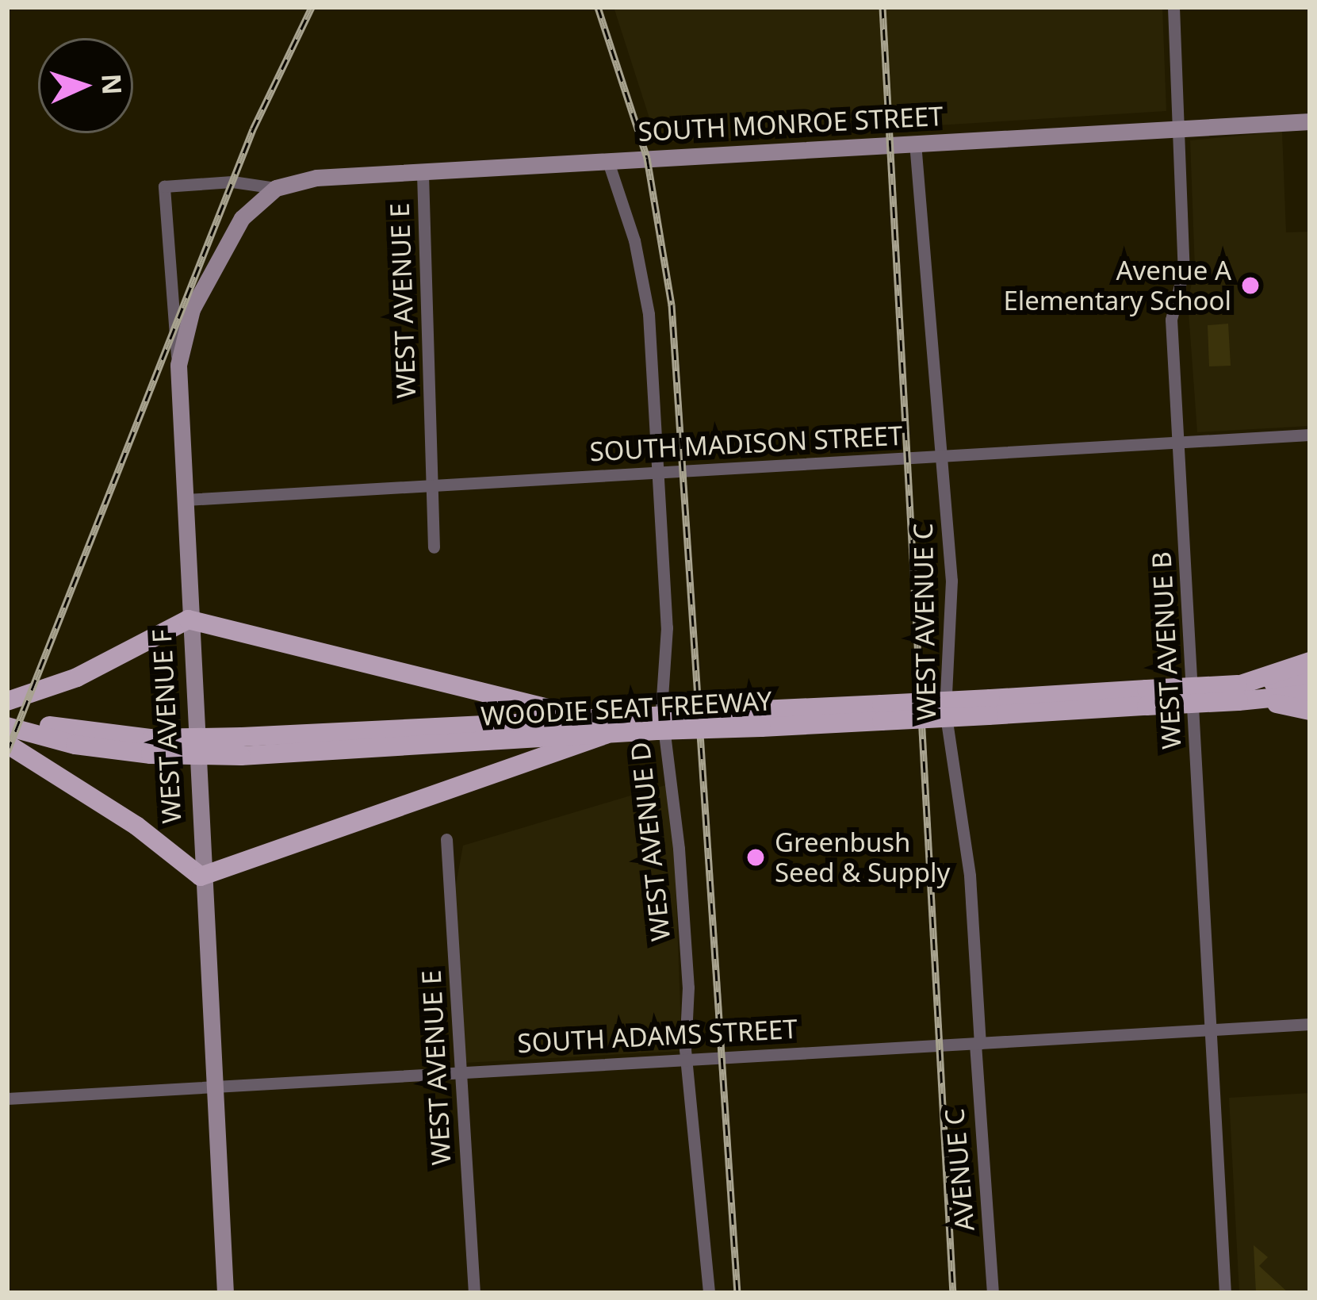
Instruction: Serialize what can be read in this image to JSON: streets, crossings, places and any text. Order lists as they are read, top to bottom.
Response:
{
  "streets": {
    "main road": ["WOODIE SEAT FREEWAY"],
    "street": [
      "SOUTH MONROE STREET",
      "WEST AVENUE E",
      "SOUTH MADISON STREET",
      "WEST AVENUE C",
      "WEST AVENUE B",
      "WEST AVENUE F",
      "WEST AVENUE D",
      "SOUTH ADAMS STREET",
      "AVENUE C"
    ]
  },
  "crossings": [
    ["SOUTH MONROE STREET", "WEST AVENUE E"],
    ["SOUTH MONROE STREET", "WEST AVENUE C"],
    ["SOUTH MONROE STREET", "WEST AVENUE B"],
    ["SOUTH MONROE STREET", "WEST AVENUE F"],
    ["SOUTH MONROE STREET", "WEST AVENUE D"],
    ["WEST AVENUE E", "SOUTH MADISON STREET"],
    ["WEST AVENUE E", "SOUTH ADAMS STREET"],
    ["SOUTH MADISON STREET", "WEST AVENUE C"],
    ["SOUTH MADISON STREET", "WEST AVENUE B"],
    ["SOUTH MADISON STREET", "WEST AVENUE F"],
    ["SOUTH MADISON STREET", "WEST AVENUE D"],
    ["WEST AVENUE C", "SOUTH ADAMS STREET"],
    ["WEST AVENUE C", "AVENUE C"],
    ["WEST AVENUE B", "SOUTH ADAMS STREET"],
    ["WEST AVENUE F", "SOUTH ADAMS STREET"],
    ["WEST AVENUE D", "SOUTH ADAMS STREET"],
    ["SOUTH ADAMS STREET", "AVENUE C"]
  ],
  "places": ["Avenue A Elementary School", "Greenbush Seed & Supply"],
  "north": "right"
}
